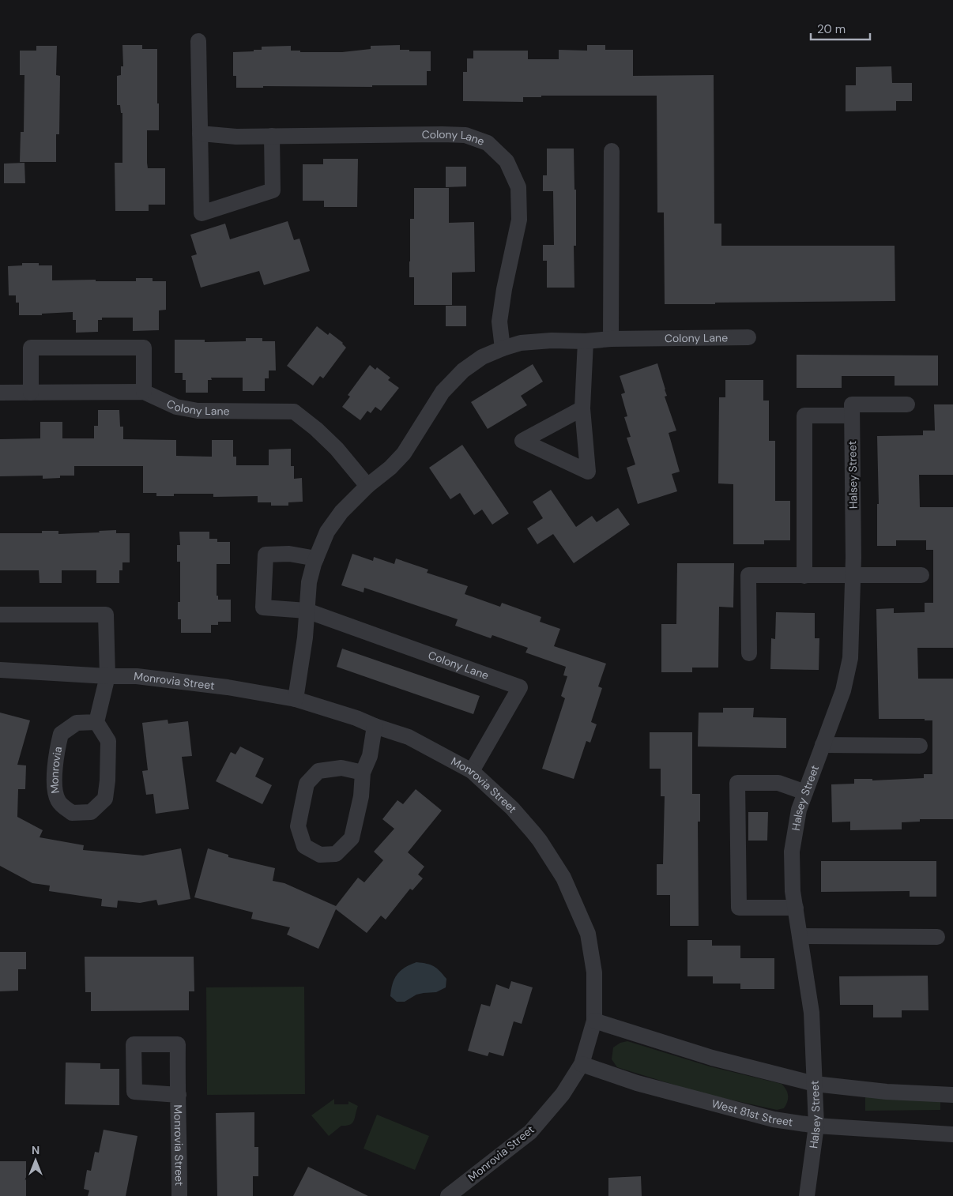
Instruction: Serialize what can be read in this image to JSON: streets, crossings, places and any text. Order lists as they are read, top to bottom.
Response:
{
  "streets": {
    "street": [
      "Colony Lane",
      "Halsey Street",
      "Monrovia Street",
      "Monrovia",
      "West 81st Street"
    ]
  },
  "crossings": [
    ["Colony Lane", "Monrovia Street"],
    ["Halsey Street", "West 81st Street"],
    ["Monrovia Street", "West 81st Street"]
  ],
  "scale_bar": "20 m",
  "north": "top"
}
